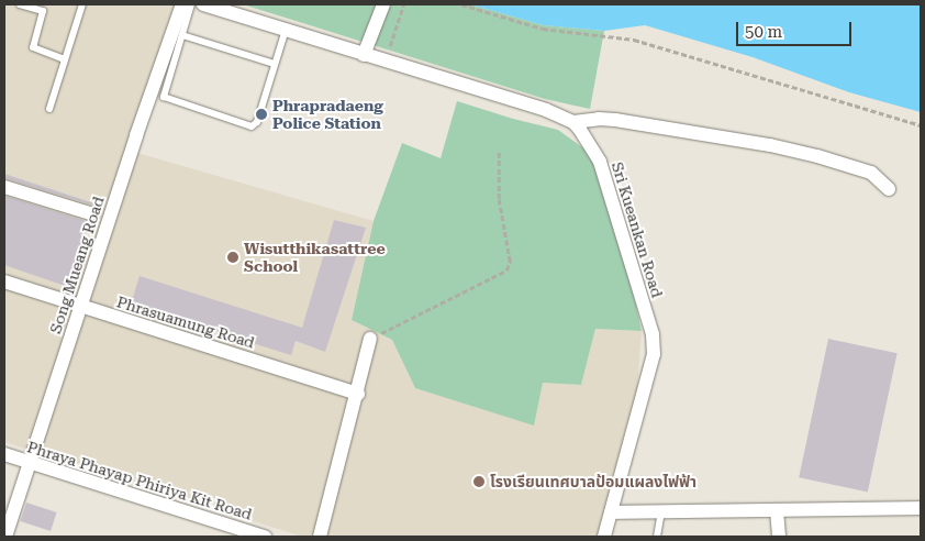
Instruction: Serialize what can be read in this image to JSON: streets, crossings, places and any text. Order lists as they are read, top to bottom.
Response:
{
  "streets": {
    "street": [
      "Sri Kueankan Road",
      "Song Mueang Road",
      "Phrasuamung Road",
      "Phraya Phayap Phiriya Kit Road"
    ]
  },
  "crossings": [
    ["Song Mueang Road", "Phrasuamung Road"],
    ["Song Mueang Road", "Phraya Phayap Phiriya Kit Road"]
  ],
  "places": ["Phrapradaeng Police Station", "Wisutthikasattree School", "โรงเรียนเทศบาลป้อมแผลงไฟฟ้า"],
  "scale_bar": "50 m"
}
